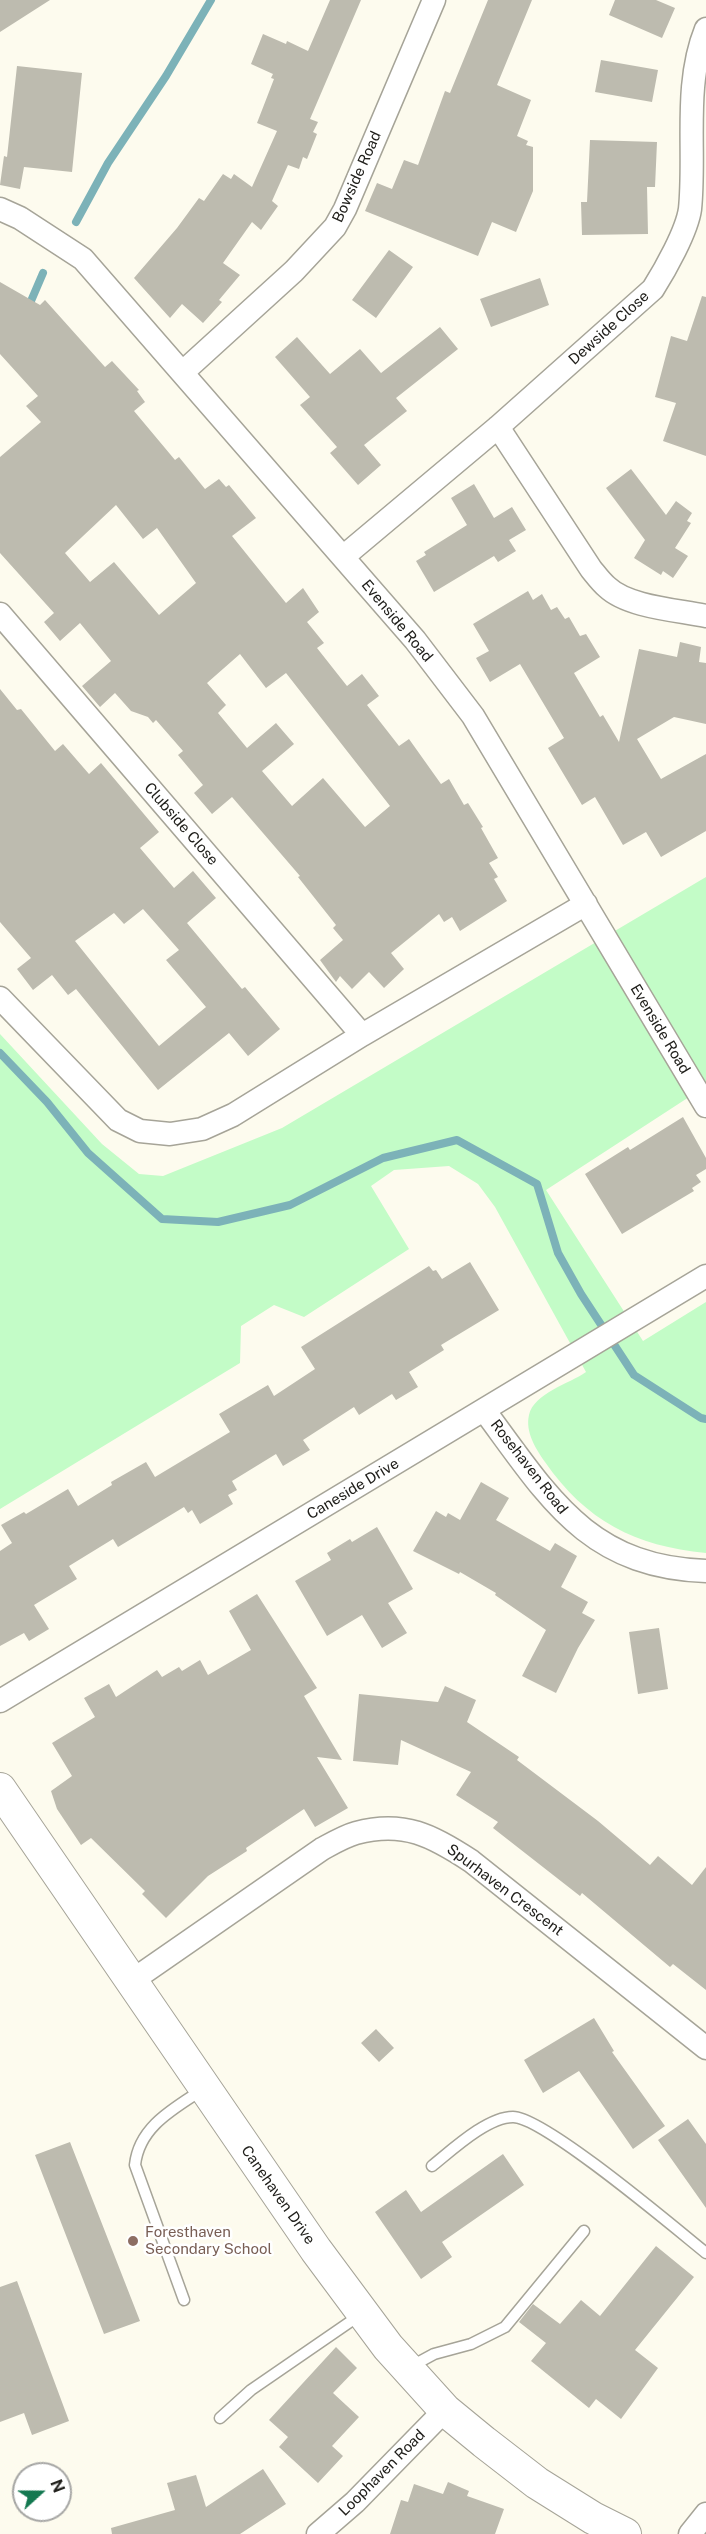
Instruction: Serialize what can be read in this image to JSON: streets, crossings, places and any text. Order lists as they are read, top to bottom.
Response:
{
  "streets": {
    "street": [
      "Bowside Road",
      "Dewside Close",
      "Evenside Road",
      "Clubside Close",
      "Rosehaven Road",
      "Caneside Drive",
      "Spurhaven Crescent",
      "Canehaven Drive",
      "Loophaven Road"
    ]
  },
  "crossings": [
    ["Bowside Road", "Evenside Road"],
    ["Dewside Close", "Evenside Road"],
    ["Rosehaven Road", "Caneside Drive"],
    ["Spurhaven Crescent", "Canehaven Drive"],
    ["Canehaven Drive", "Loophaven Road"]
  ],
  "places": ["Foresthaven Secondary School"],
  "north": "right"
}
